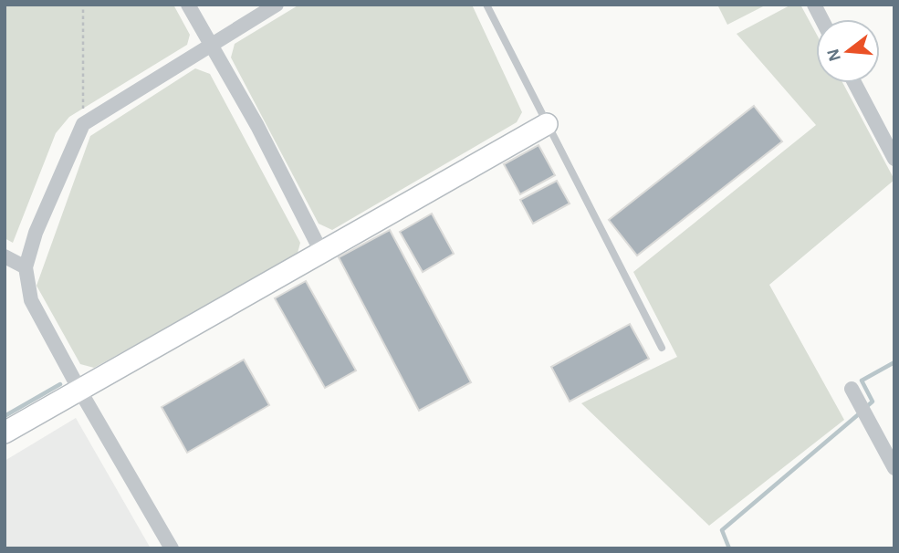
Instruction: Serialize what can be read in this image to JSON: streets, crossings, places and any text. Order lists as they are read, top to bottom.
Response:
{
  "north": "left"
}
